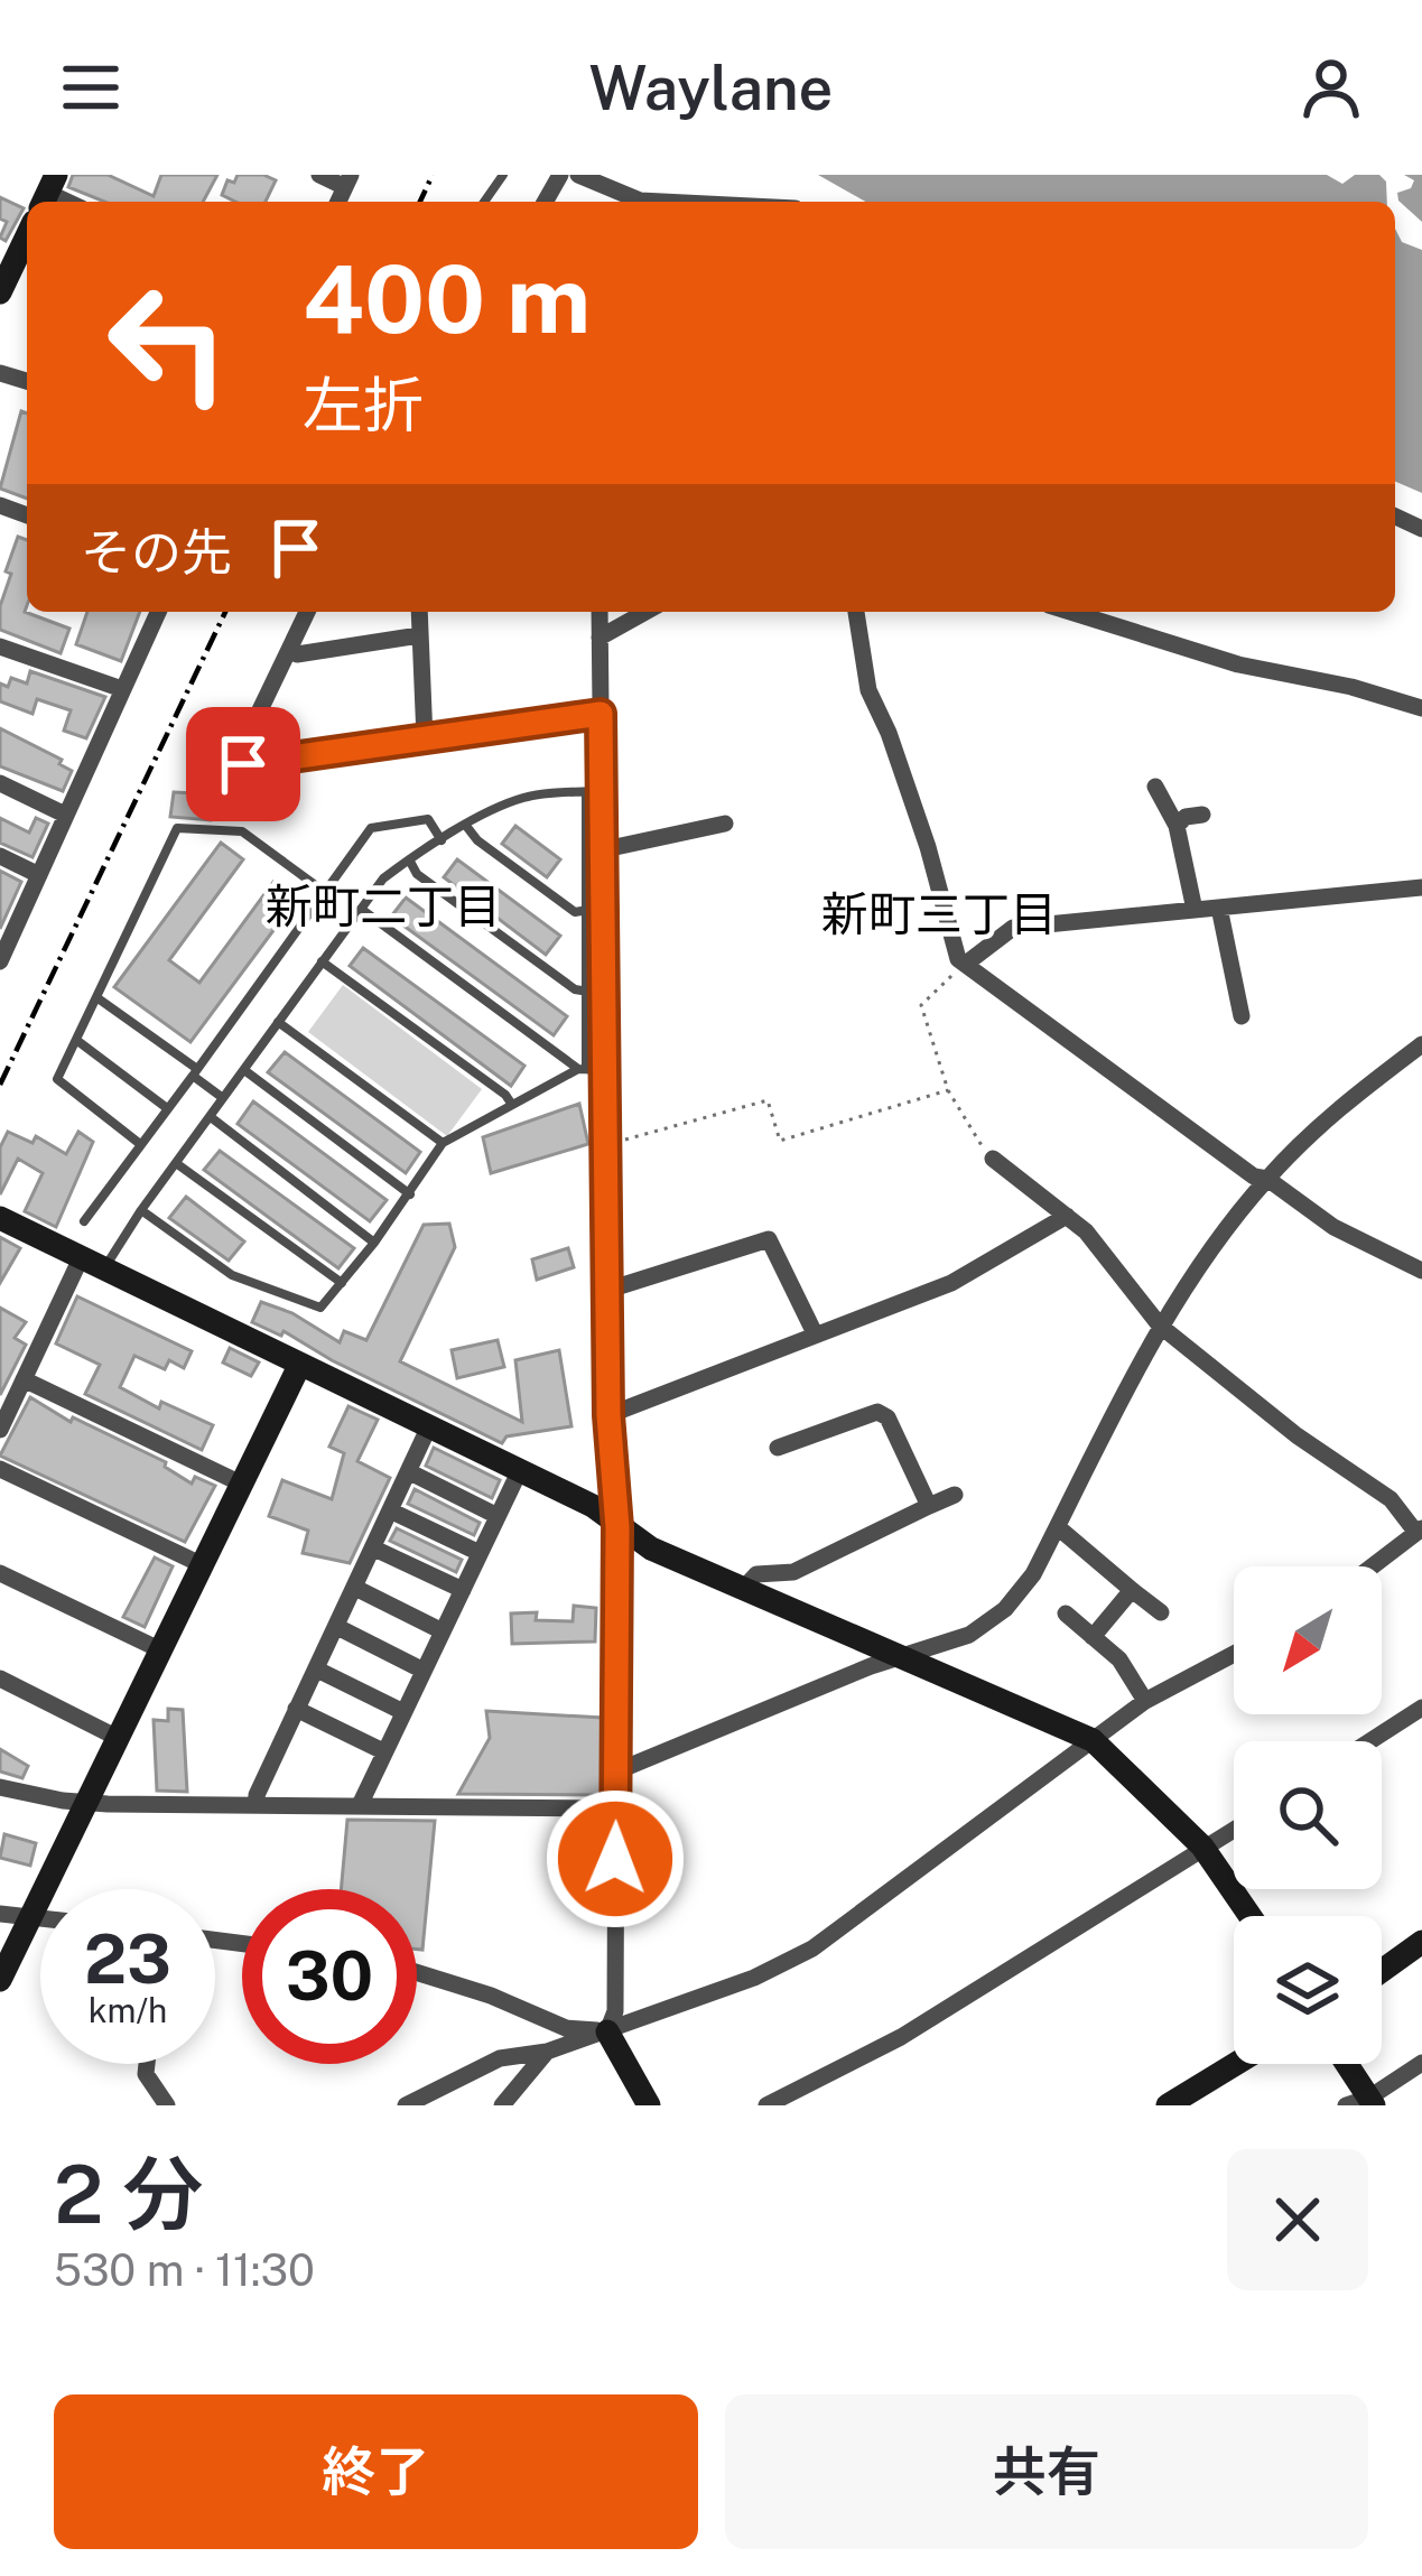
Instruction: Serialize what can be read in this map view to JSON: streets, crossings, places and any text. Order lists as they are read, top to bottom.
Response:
{
  "districts": ["新町二丁目", "新町三丁目"],
  "north": "bottom left",
  "page": {
    "header": "Waylane",
    "turn": ["400 m", "左折"],
    "then": "その先",
    "speed": "23 km/h",
    "limit": "30",
    "heading": ["2 分", "530 m · 11:30"],
    "buttons": ["終了", "共有"]
  }
}
